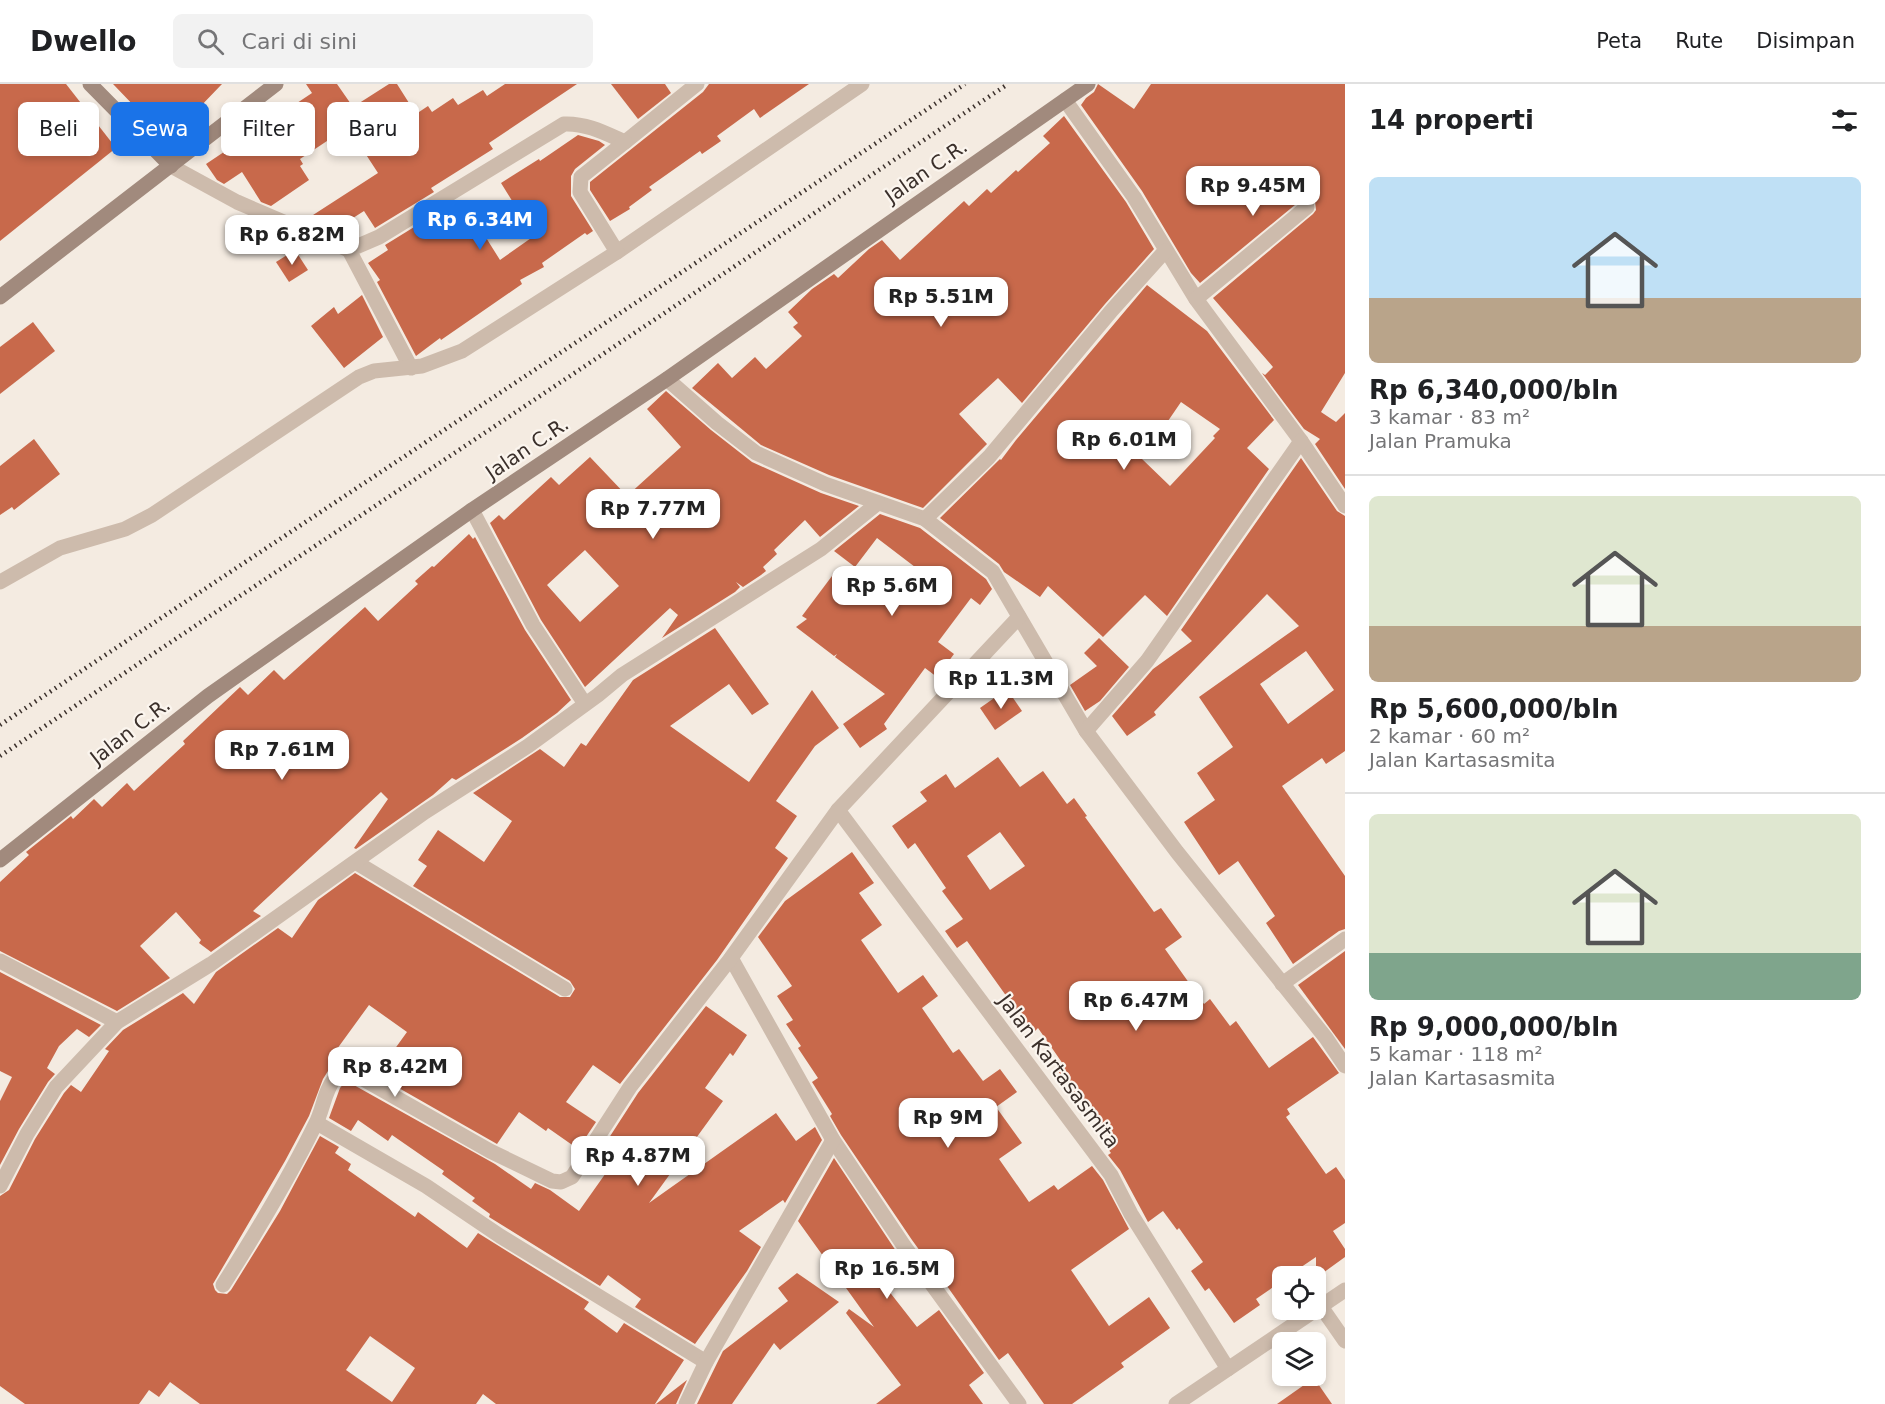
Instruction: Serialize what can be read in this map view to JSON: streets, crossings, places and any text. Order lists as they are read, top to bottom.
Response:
{
  "streets": {
    "street": ["Jalan C.R.", "Jalan Kartasasmita"]
  },
  "page": {
    "header": "Dwello",
    "search": "Cari di sini",
    "nav": ["Peta", "Rute", "Disimpan"],
    "heading": "14 properti",
    "chip": [
      "Beli",
      "Sewa",
      "Filter",
      "Baru"
    ],
    "list": [
      {
        "name": "Rp 6,340,000/bln",
        "note": "3 kamar · 83 m² · Jalan Pramuka"
      },
      {
        "name": "Rp 5,600,000/bln",
        "note": "2 kamar · 60 m² · Jalan Kartasasmita"
      },
      {
        "name": "Rp 9,000,000/bln",
        "note": "5 kamar · 118 m² · Jalan Kartasasmita"
      }
    ],
    "price": [
      "Rp 9.45M",
      "Rp 6.34M",
      "Rp 6.82M",
      "Rp 5.51M",
      "Rp 6.01M",
      "Rp 7.77M",
      "Rp 5.6M",
      "Rp 11.3M",
      "Rp 7.61M",
      "Rp 6.47M",
      "Rp 8.42M",
      "Rp 9M",
      "Rp 4.87M",
      "Rp 16.5M"
    ]
  }
}
